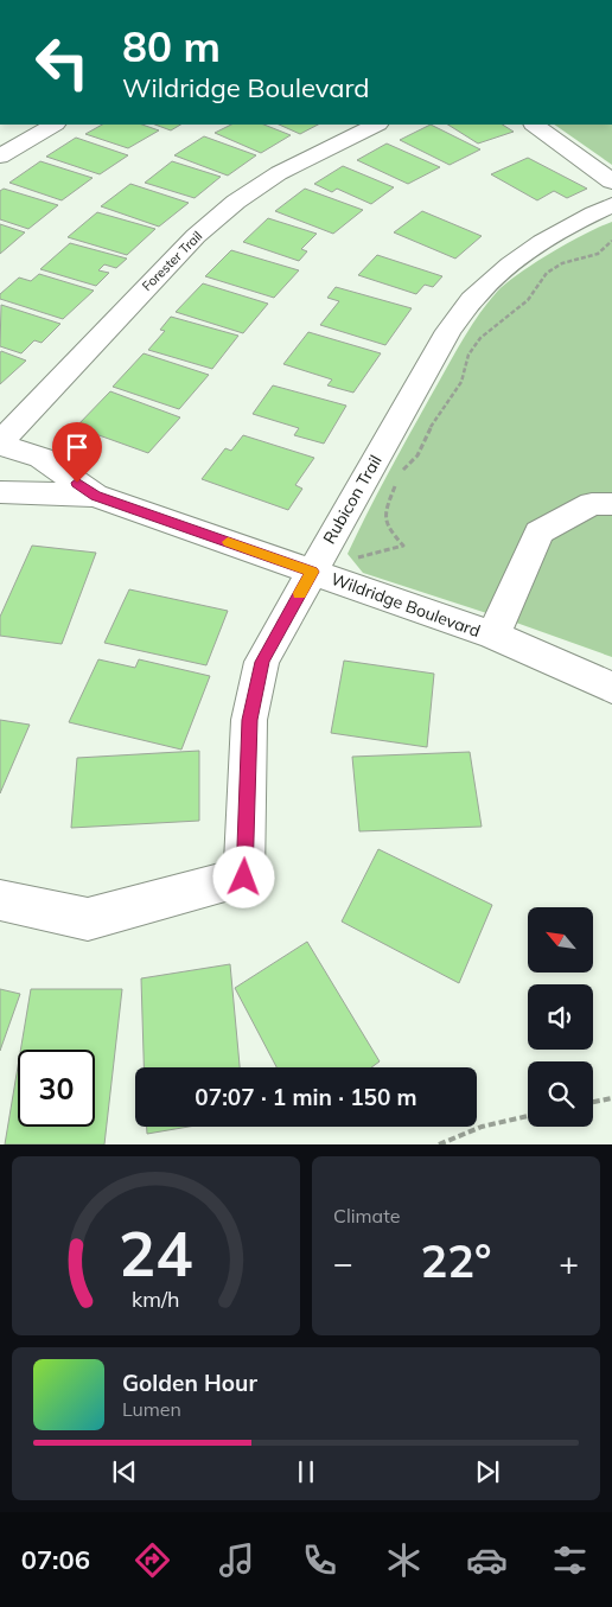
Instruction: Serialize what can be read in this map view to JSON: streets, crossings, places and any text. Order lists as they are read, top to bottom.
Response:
{
  "streets": {
    "street": ["Forester Trail", "Rubicon Trail", "Wildridge Boulevard"]
  },
  "crossings": [
    ["Forester Trail", "Wildridge Boulevard"],
    ["Rubicon Trail", "Wildridge Boulevard"]
  ],
  "north": "top left",
  "page": {
    "turn": ["80 m", "Wildridge Boulevard"],
    "limit": "30",
    "trip": "07:07 · 1 min · 150 m",
    "tile": "Climate",
    "heat": ["−", "22°", "+"],
    "song": ["Golden Hour", "Lumen"],
    "tabs": "07:06",
    "gauge": ["24", "km/h"]
  }
}
